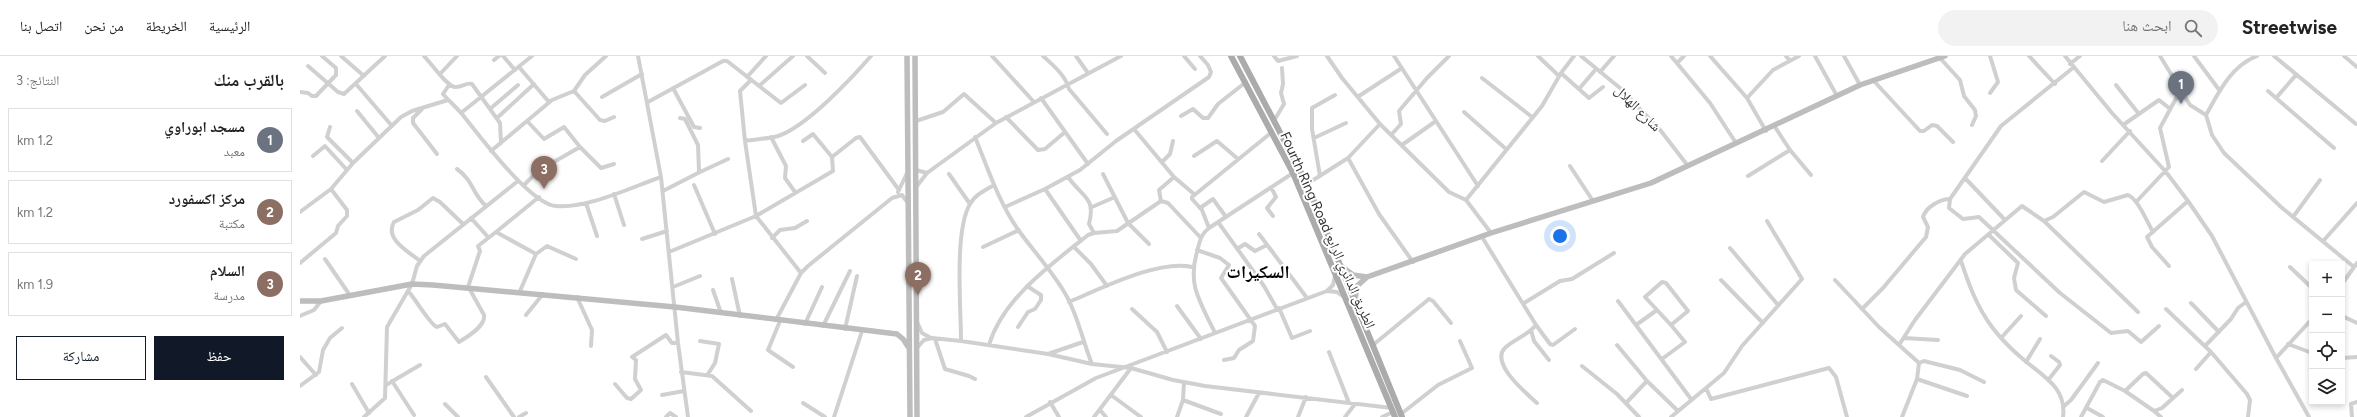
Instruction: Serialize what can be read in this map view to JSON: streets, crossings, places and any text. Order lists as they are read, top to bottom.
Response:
{
  "streets": {
    "main road": ["Fourth Ring Road الطريق الدائري الرابع"],
    "street": ["شارع الهلال"]
  },
  "districts": ["السكيرات"],
  "page": {
    "header": "Streetwise",
    "search": "ابحث هنا",
    "nav": [
      "الرئيسية",
      "الخريطة",
      "من نحن",
      "اتصل بنا"
    ],
    "heading": ["بالقرب منك", "النتائج: 3"],
    "pins": ["1", "3", "2"],
    "list": [
      {
        "mark": "1",
        "name": "مسجد ابوراوي",
        "note": "معبد",
        "value": "1.2 km"
      },
      {
        "mark": "2",
        "name": "مركز اكسفورد",
        "note": "مكتبة",
        "value": "1.2 km"
      },
      {
        "mark": "3",
        "name": "السلام",
        "note": "مدرسة",
        "value": "1.9 km"
      }
    ],
    "map_buttons": ["+", "−"],
    "buttons": ["حفظ", "مشاركة"]
  }
}
